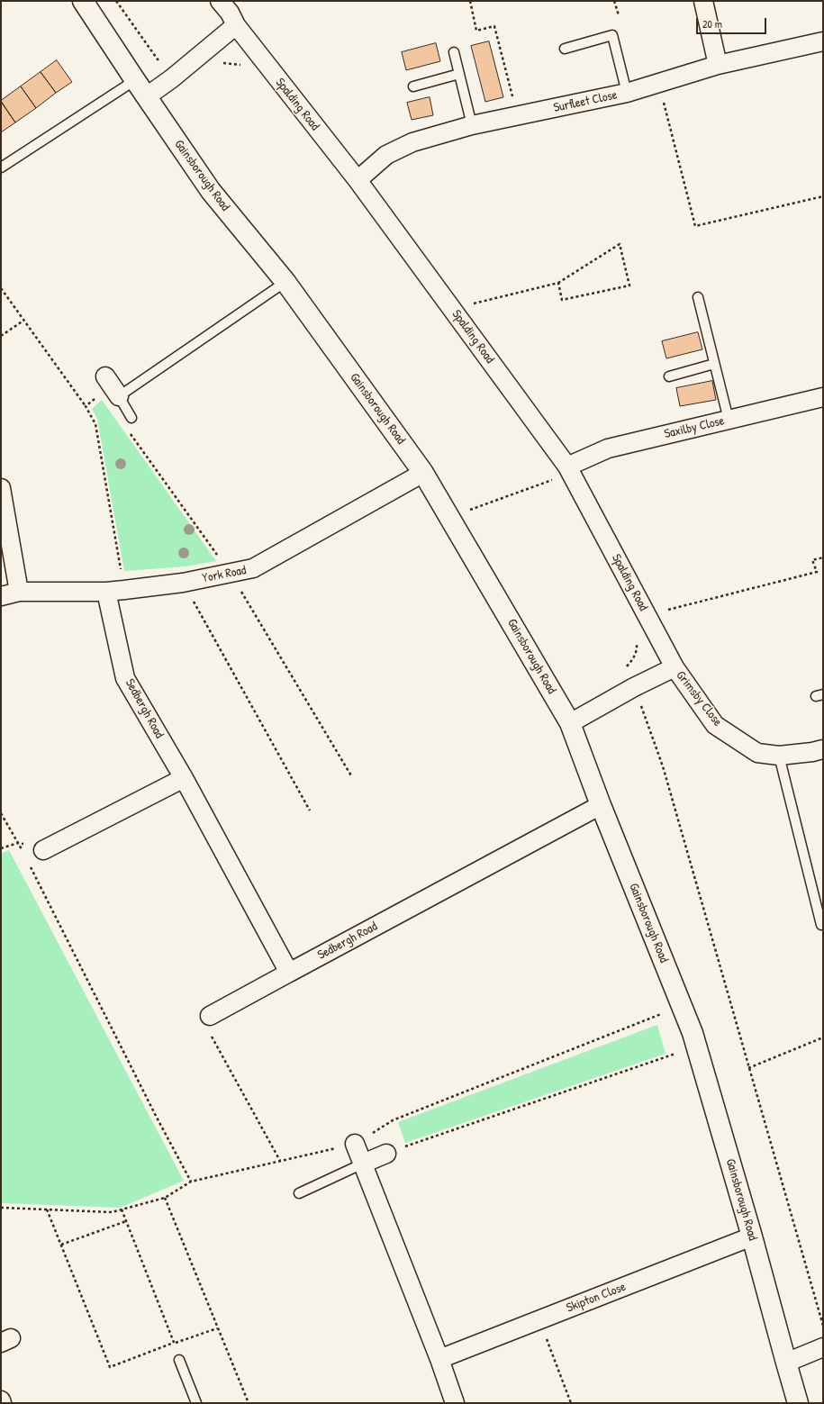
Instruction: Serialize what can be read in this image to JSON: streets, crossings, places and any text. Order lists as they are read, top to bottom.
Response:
{
  "streets": {
    "street": [
      "Surfleet Close",
      "Spalding Road",
      "Gainsborough Road",
      "Saxilby Close",
      "York Road",
      "Grimsby Close",
      "Sedbergh Road",
      "Skipton Close"
    ]
  },
  "crossings": [
    ["Surfleet Close", "Spalding Road"],
    ["Spalding Road", "Saxilby Close"],
    ["Spalding Road", "Grimsby Close"],
    ["Gainsborough Road", "York Road"],
    ["Gainsborough Road", "Sedbergh Road"],
    ["Gainsborough Road", "Skipton Close"],
    ["York Road", "Sedbergh Road"]
  ],
  "scale_bar": "20 m"
}
